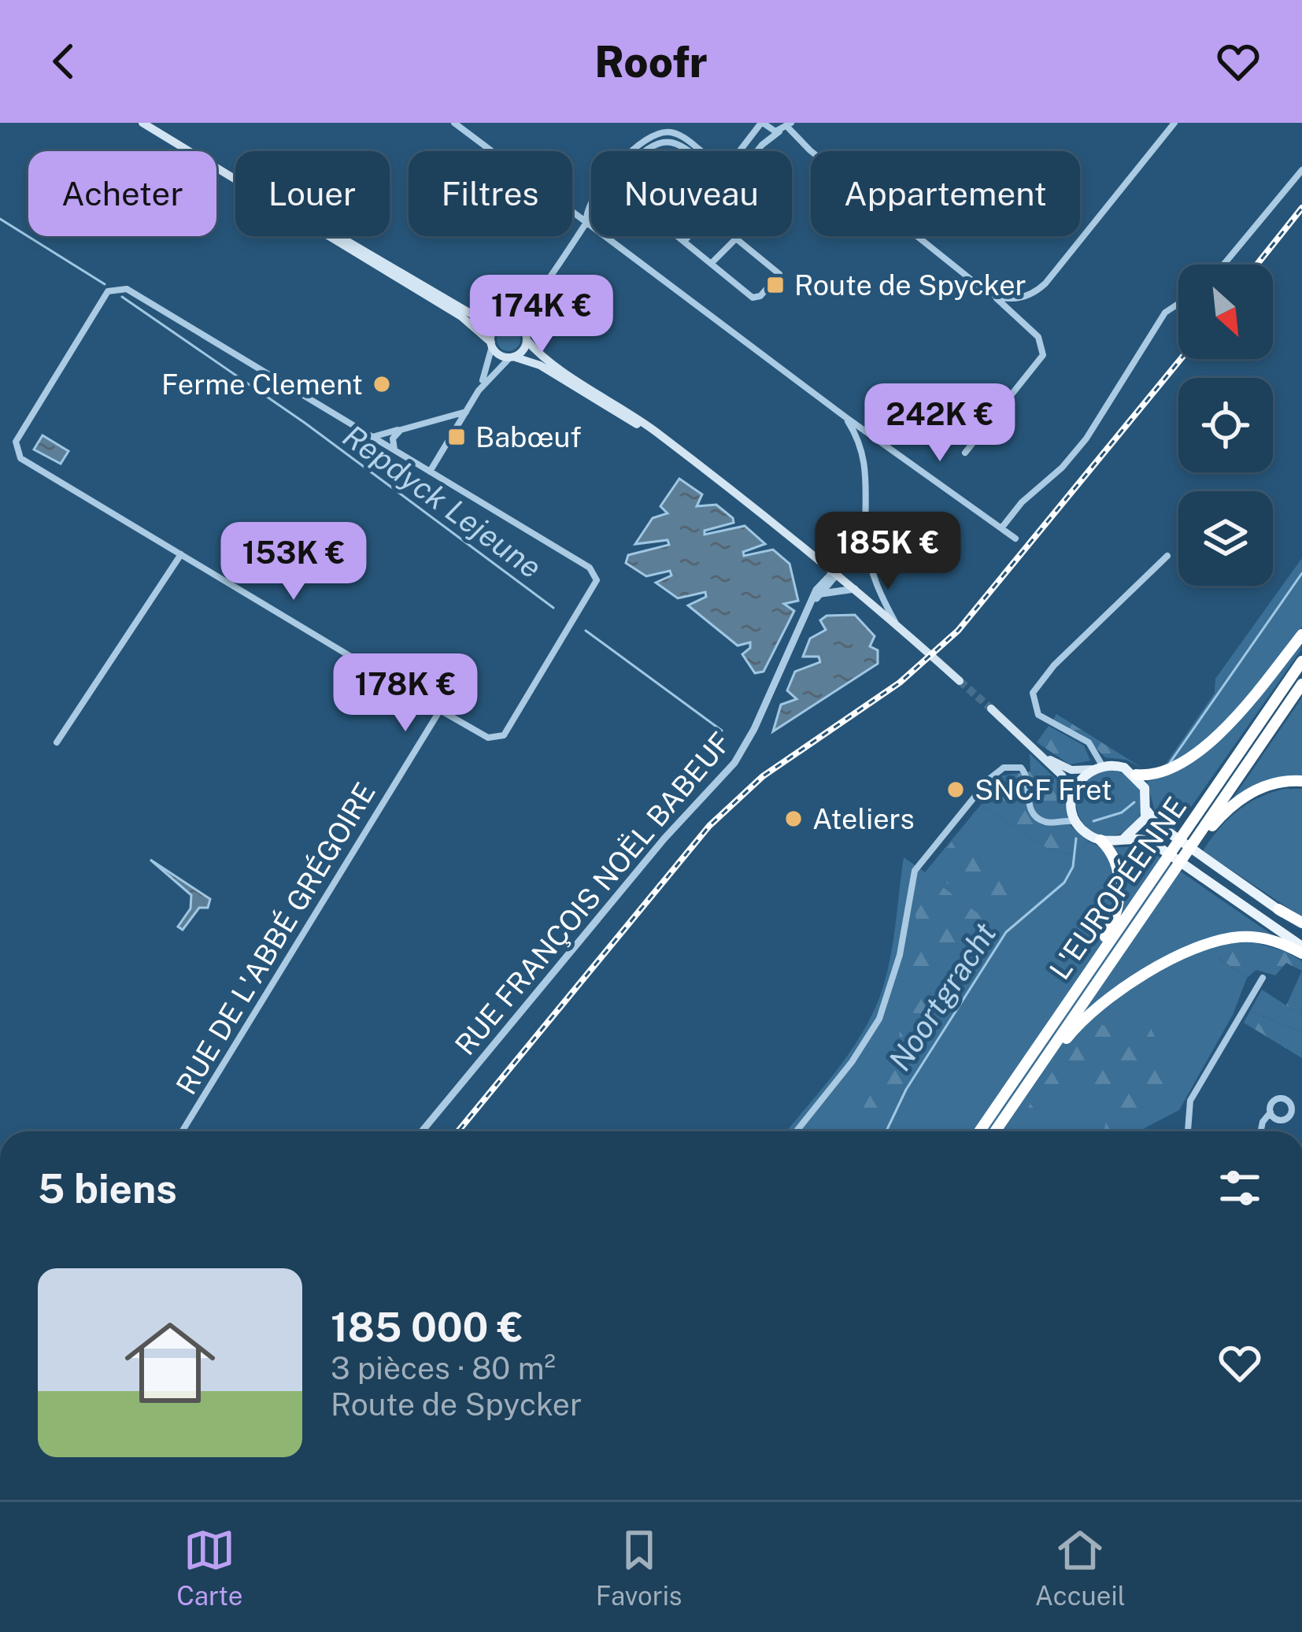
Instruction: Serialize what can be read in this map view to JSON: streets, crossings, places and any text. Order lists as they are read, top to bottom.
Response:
{
  "streets": {
    "highway": ["L'EUROPÉENNE"],
    "street": ["RUE FRANÇOIS NOËL BABEUF", "RUE DE L'ABBÉ GRÉGOIRE"]
  },
  "water": ["Repdyck Lejeune", "Noortgracht"],
  "places": {
    "transit": ["Route de Spycker", "Babœuf"],
    "other": ["Ferme Clement", "SNCF Fret", "Ateliers"]
  },
  "north": "bottom right",
  "page": {
    "header": "Roofr",
    "chip": [
      "Acheter",
      "Louer",
      "Filtres",
      "Nouveau",
      "Appartement"
    ],
    "price": [
      "174K €",
      "242K €",
      "185K €",
      "153K €",
      "178K €"
    ],
    "heading": "5 biens",
    "list": [
      {
        "name": "185 000 €",
        "note": "3 pièces · 80 m² · Route de Spycker"
      }
    ],
    "tabs": ["Carte", "Favoris", "Accueil"]
  }
}
